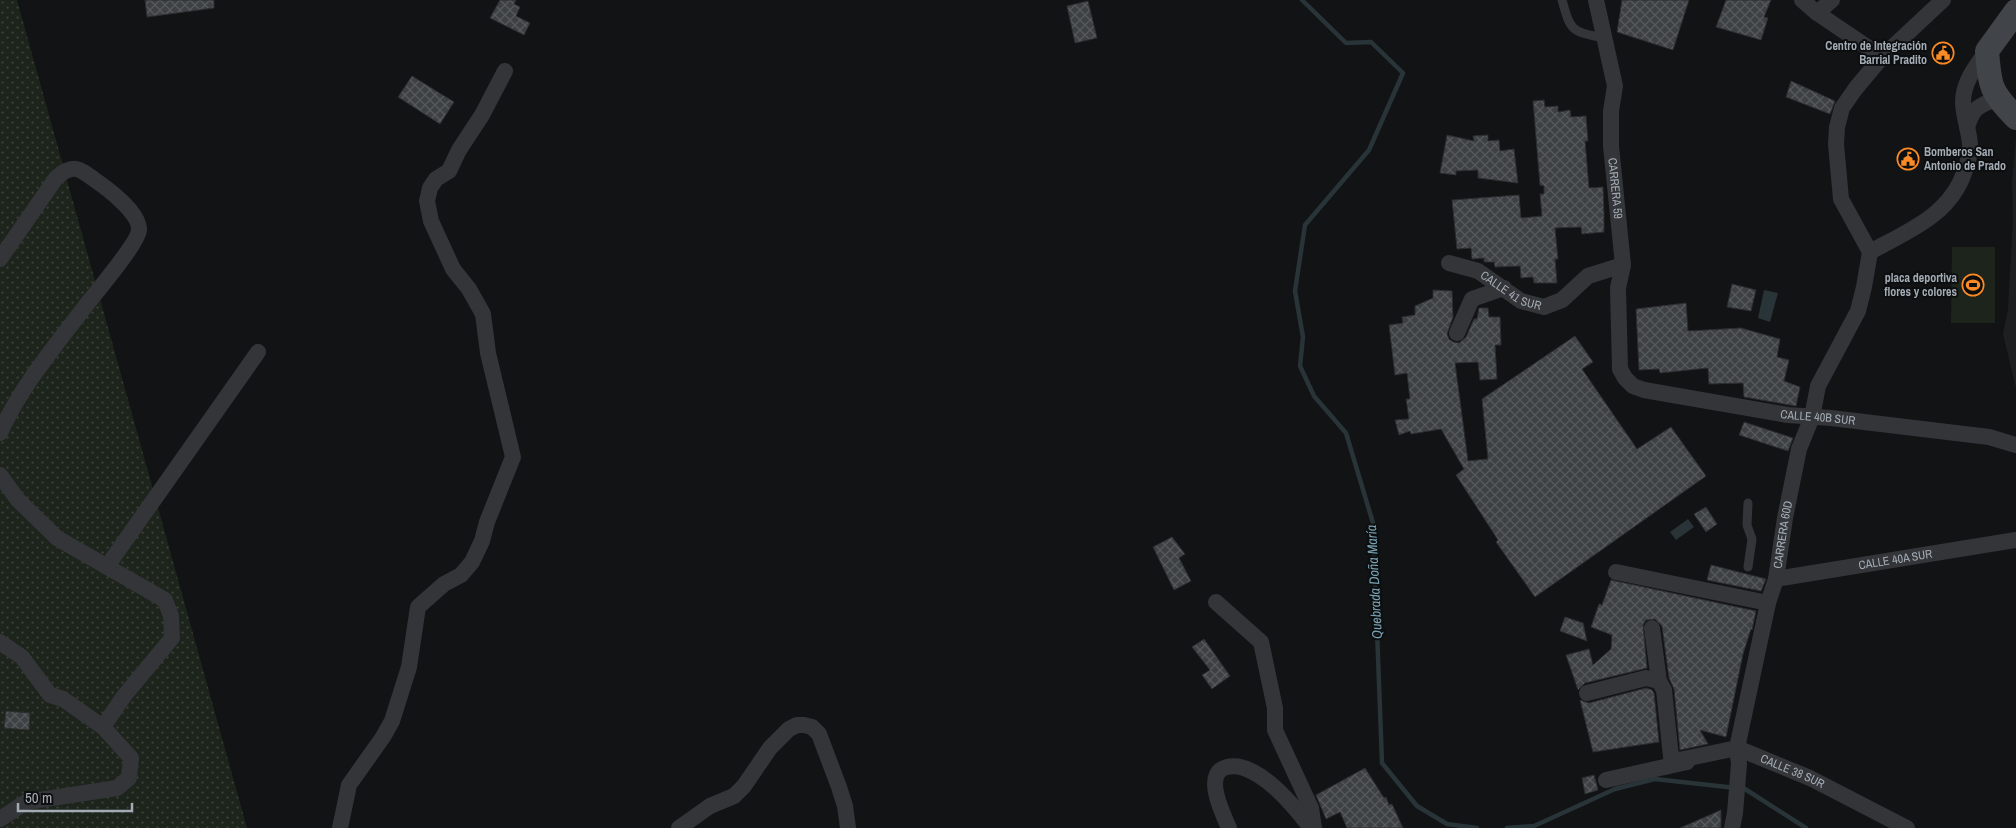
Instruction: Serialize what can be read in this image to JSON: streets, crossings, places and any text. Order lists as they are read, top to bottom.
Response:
{
  "streets": {
    "street": [
      "CARRERA 59",
      "CALLE 41 SUR",
      "CALLE 40B SUR",
      "CARRERA 60D",
      "CALLE 40A SUR",
      "CALLE 38 SUR"
    ]
  },
  "crossings": [
    ["CARRERA 59", "CALLE 41 SUR"],
    ["CARRERA 59", "CALLE 40B SUR"],
    ["CALLE 40B SUR", "CARRERA 60D"],
    ["CARRERA 60D", "CALLE 40A SUR"],
    ["CARRERA 60D", "CALLE 38 SUR"]
  ],
  "water": ["Quebrada Doña María"],
  "places": {
    "public building": ["Centro de Integración Barrial Pradito", "Bomberos San Antonio de Prado"],
    "sports": ["placa deportiva flores y colores"]
  },
  "scale_bar": "50 m"
}
